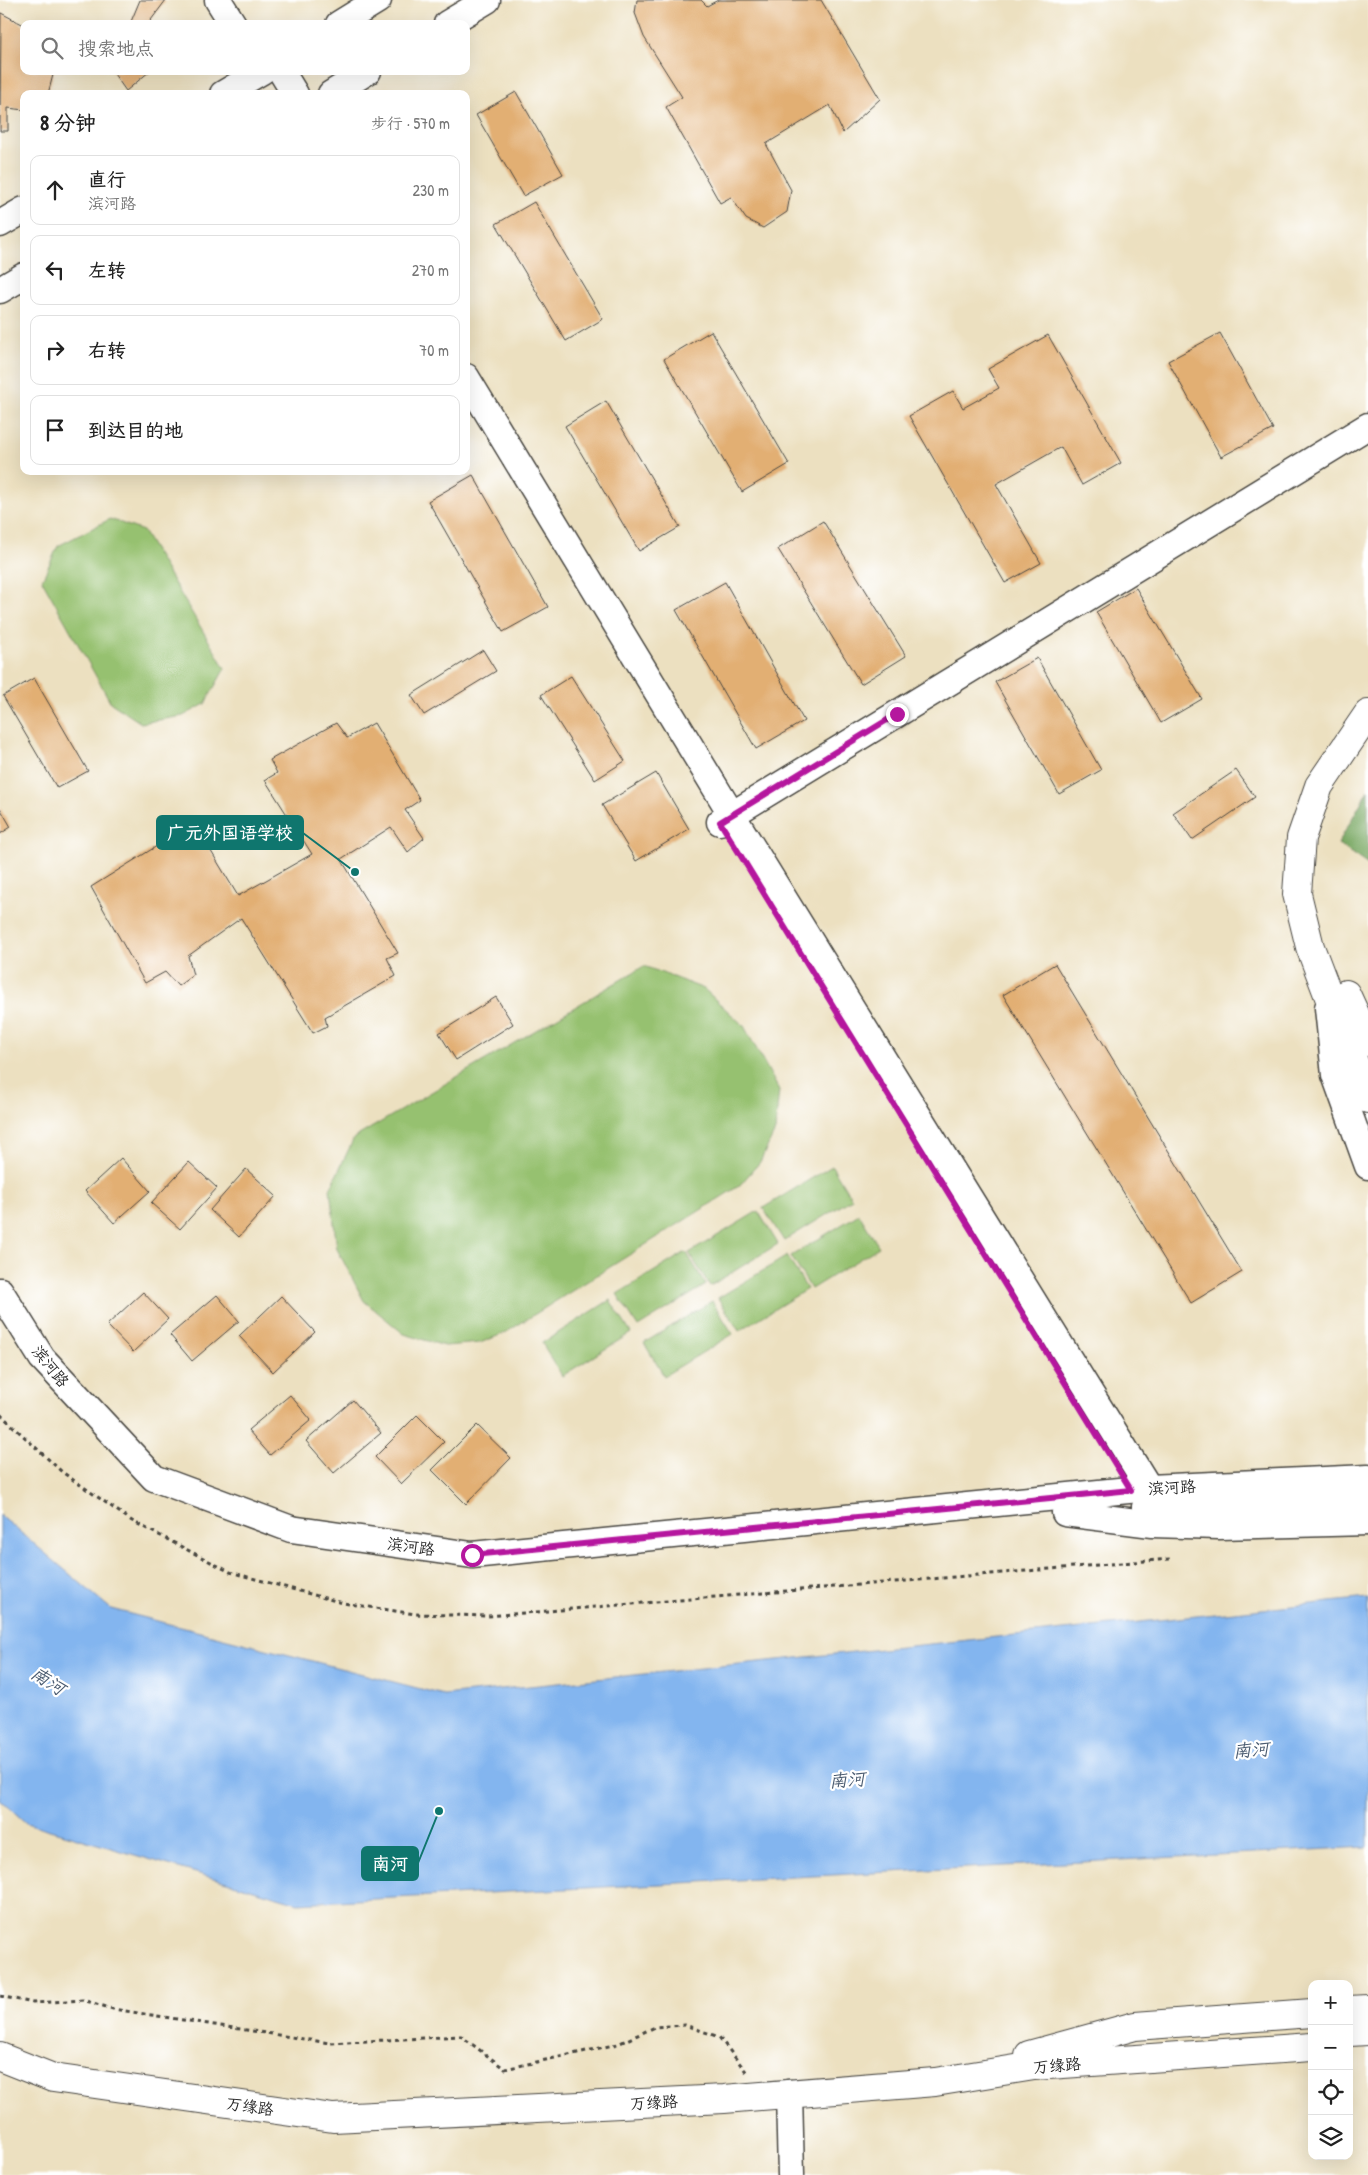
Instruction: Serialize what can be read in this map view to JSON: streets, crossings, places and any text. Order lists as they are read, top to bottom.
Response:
{
  "streets": {
    "main road": ["万缘路"],
    "street": ["滨河路"]
  },
  "water": ["南河"],
  "places": ["广元外国语学校", "南河"],
  "page": {
    "search": "搜索地点",
    "heading": ["8 分钟", "步行 · 570 m"],
    "list": [
      ["直行", "滨河路", "230 m"],
      ["左转", "270 m"],
      ["右转", "70 m"],
      "到达目的地"
    ],
    "map_buttons": ["+", "−"]
  }
}
